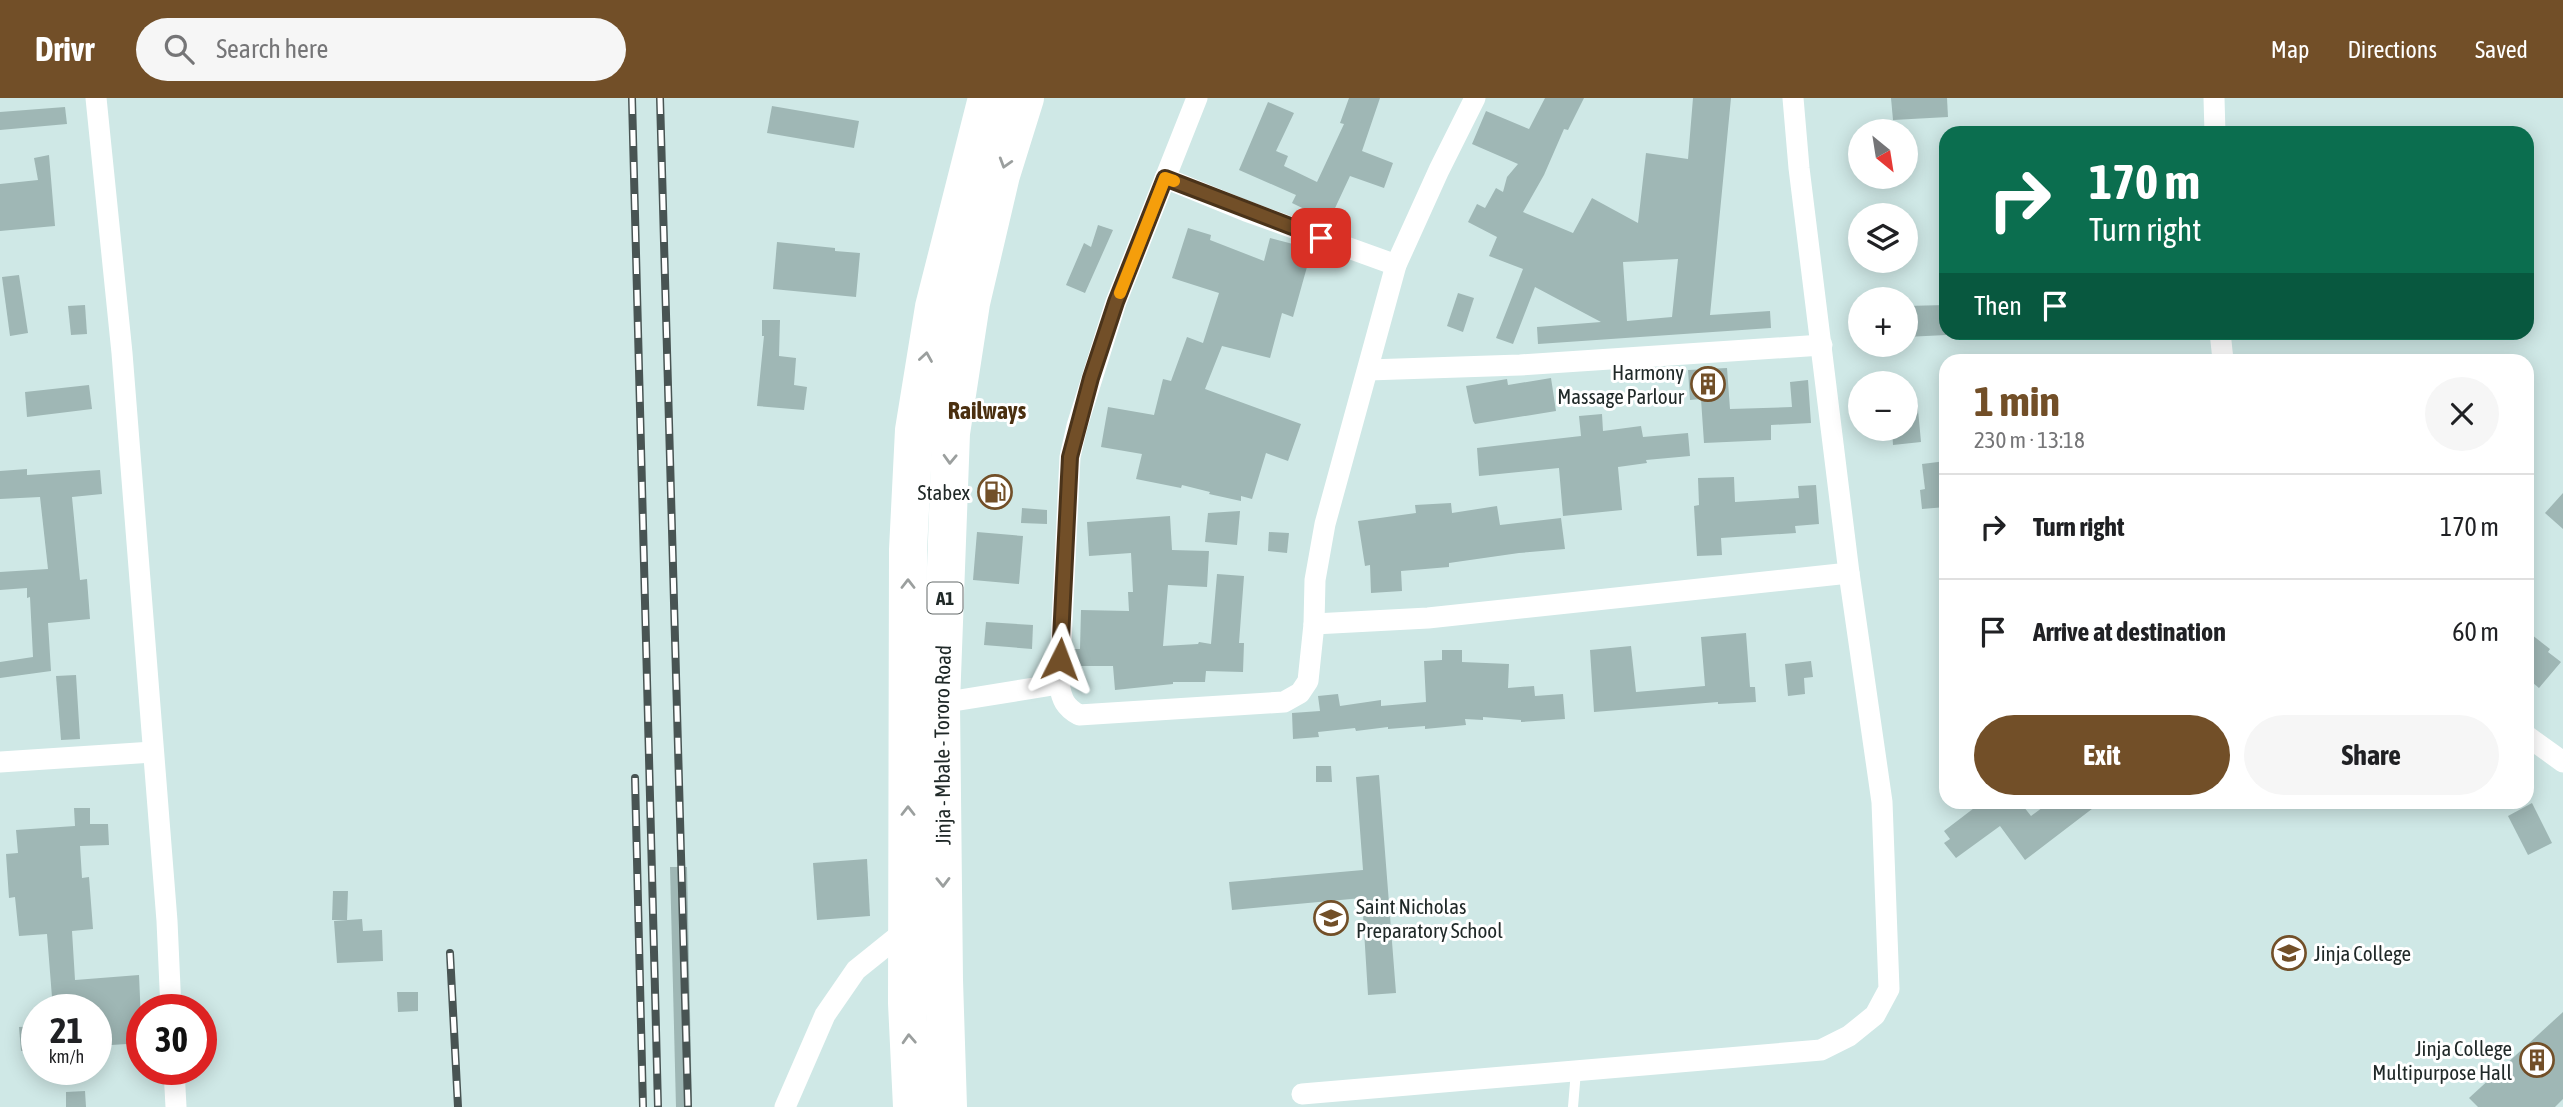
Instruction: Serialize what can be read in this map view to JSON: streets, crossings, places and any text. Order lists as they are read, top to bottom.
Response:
{
  "streets": {
    "highway": ["A1", "Jinja - Mbale - Tororo Road"]
  },
  "districts": ["Railways"],
  "places": {
    "building": ["Harmony Massage Parlour", "Jinja College Multipurpose Hall"],
    "fuel station": ["Stabex"],
    "school or university": ["Saint Nicholas Preparatory School", "Jinja College"]
  },
  "north": "bottom right",
  "page": {
    "header": "Drivr",
    "search": "Search here",
    "nav": ["Map", "Directions", "Saved"],
    "map_buttons": ["+", "−"],
    "turn": ["170 m", "Turn right"],
    "then": "Then",
    "heading": ["1 min", "230 m · 13:18"],
    "list": [
      {
        "name": "Turn right",
        "value": "170 m"
      },
      {
        "name": "Arrive at destination",
        "value": "60 m"
      }
    ],
    "buttons": ["Exit", "Share"],
    "speed": "21 km/h",
    "limit": "30"
  }
}
